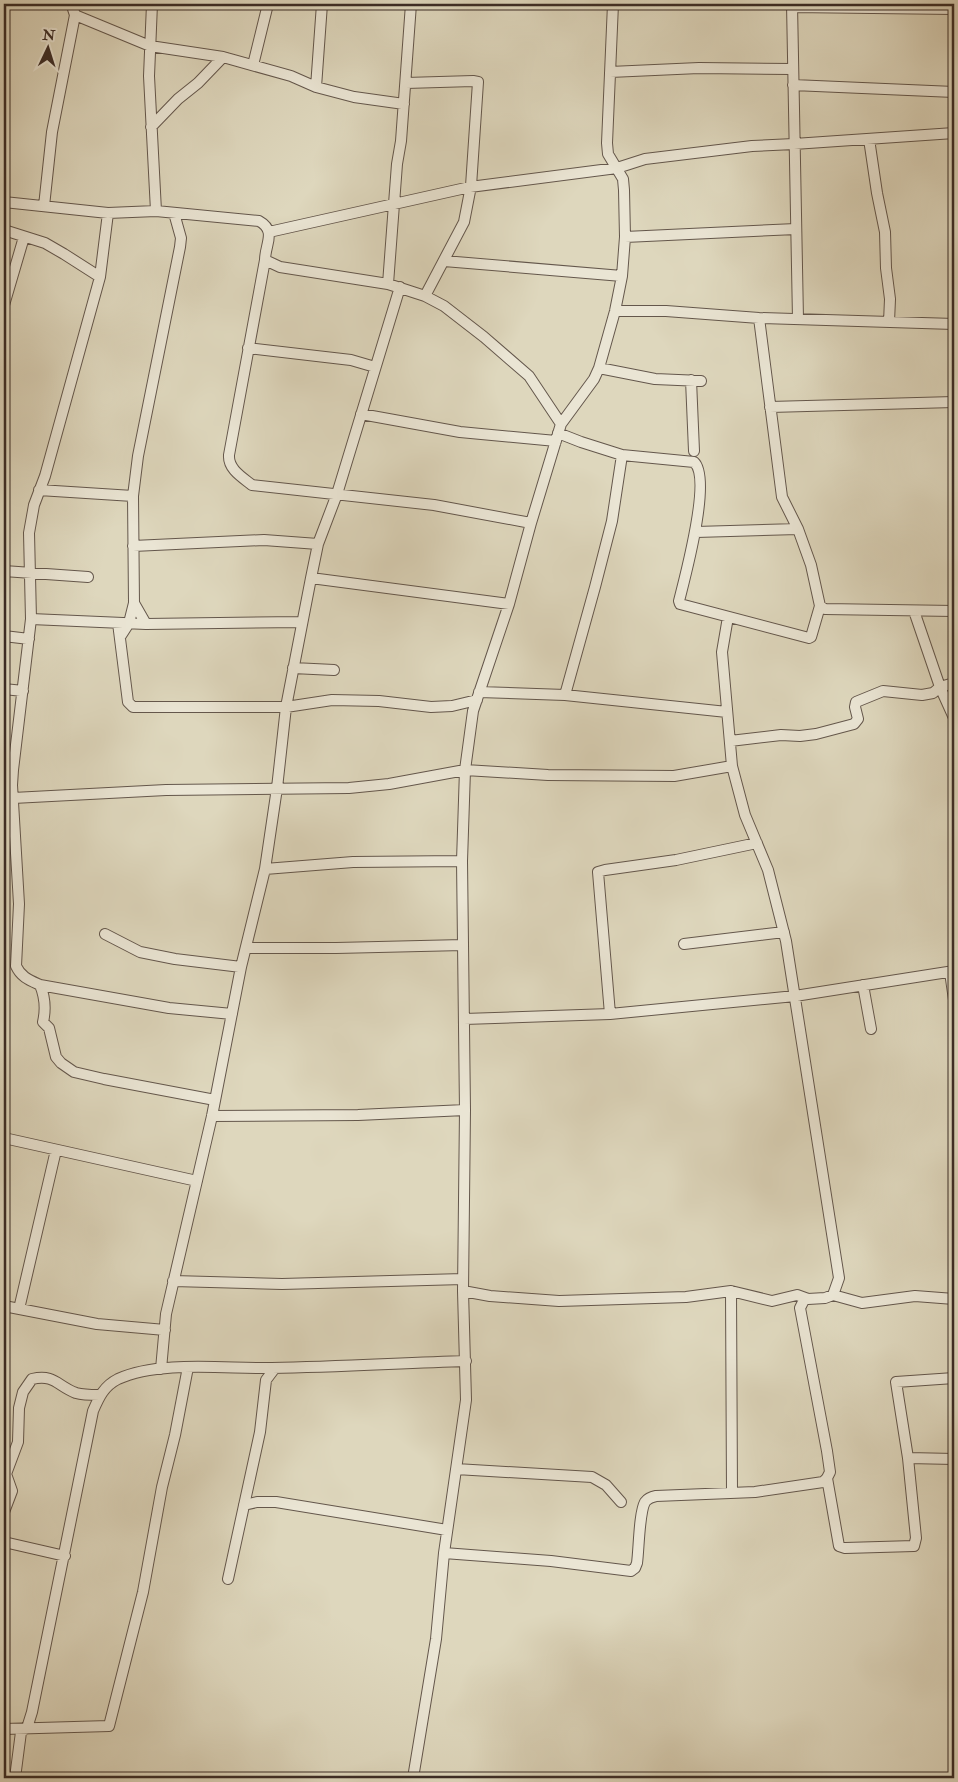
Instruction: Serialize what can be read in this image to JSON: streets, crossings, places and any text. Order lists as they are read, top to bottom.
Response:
{
  "north": "top"
}
